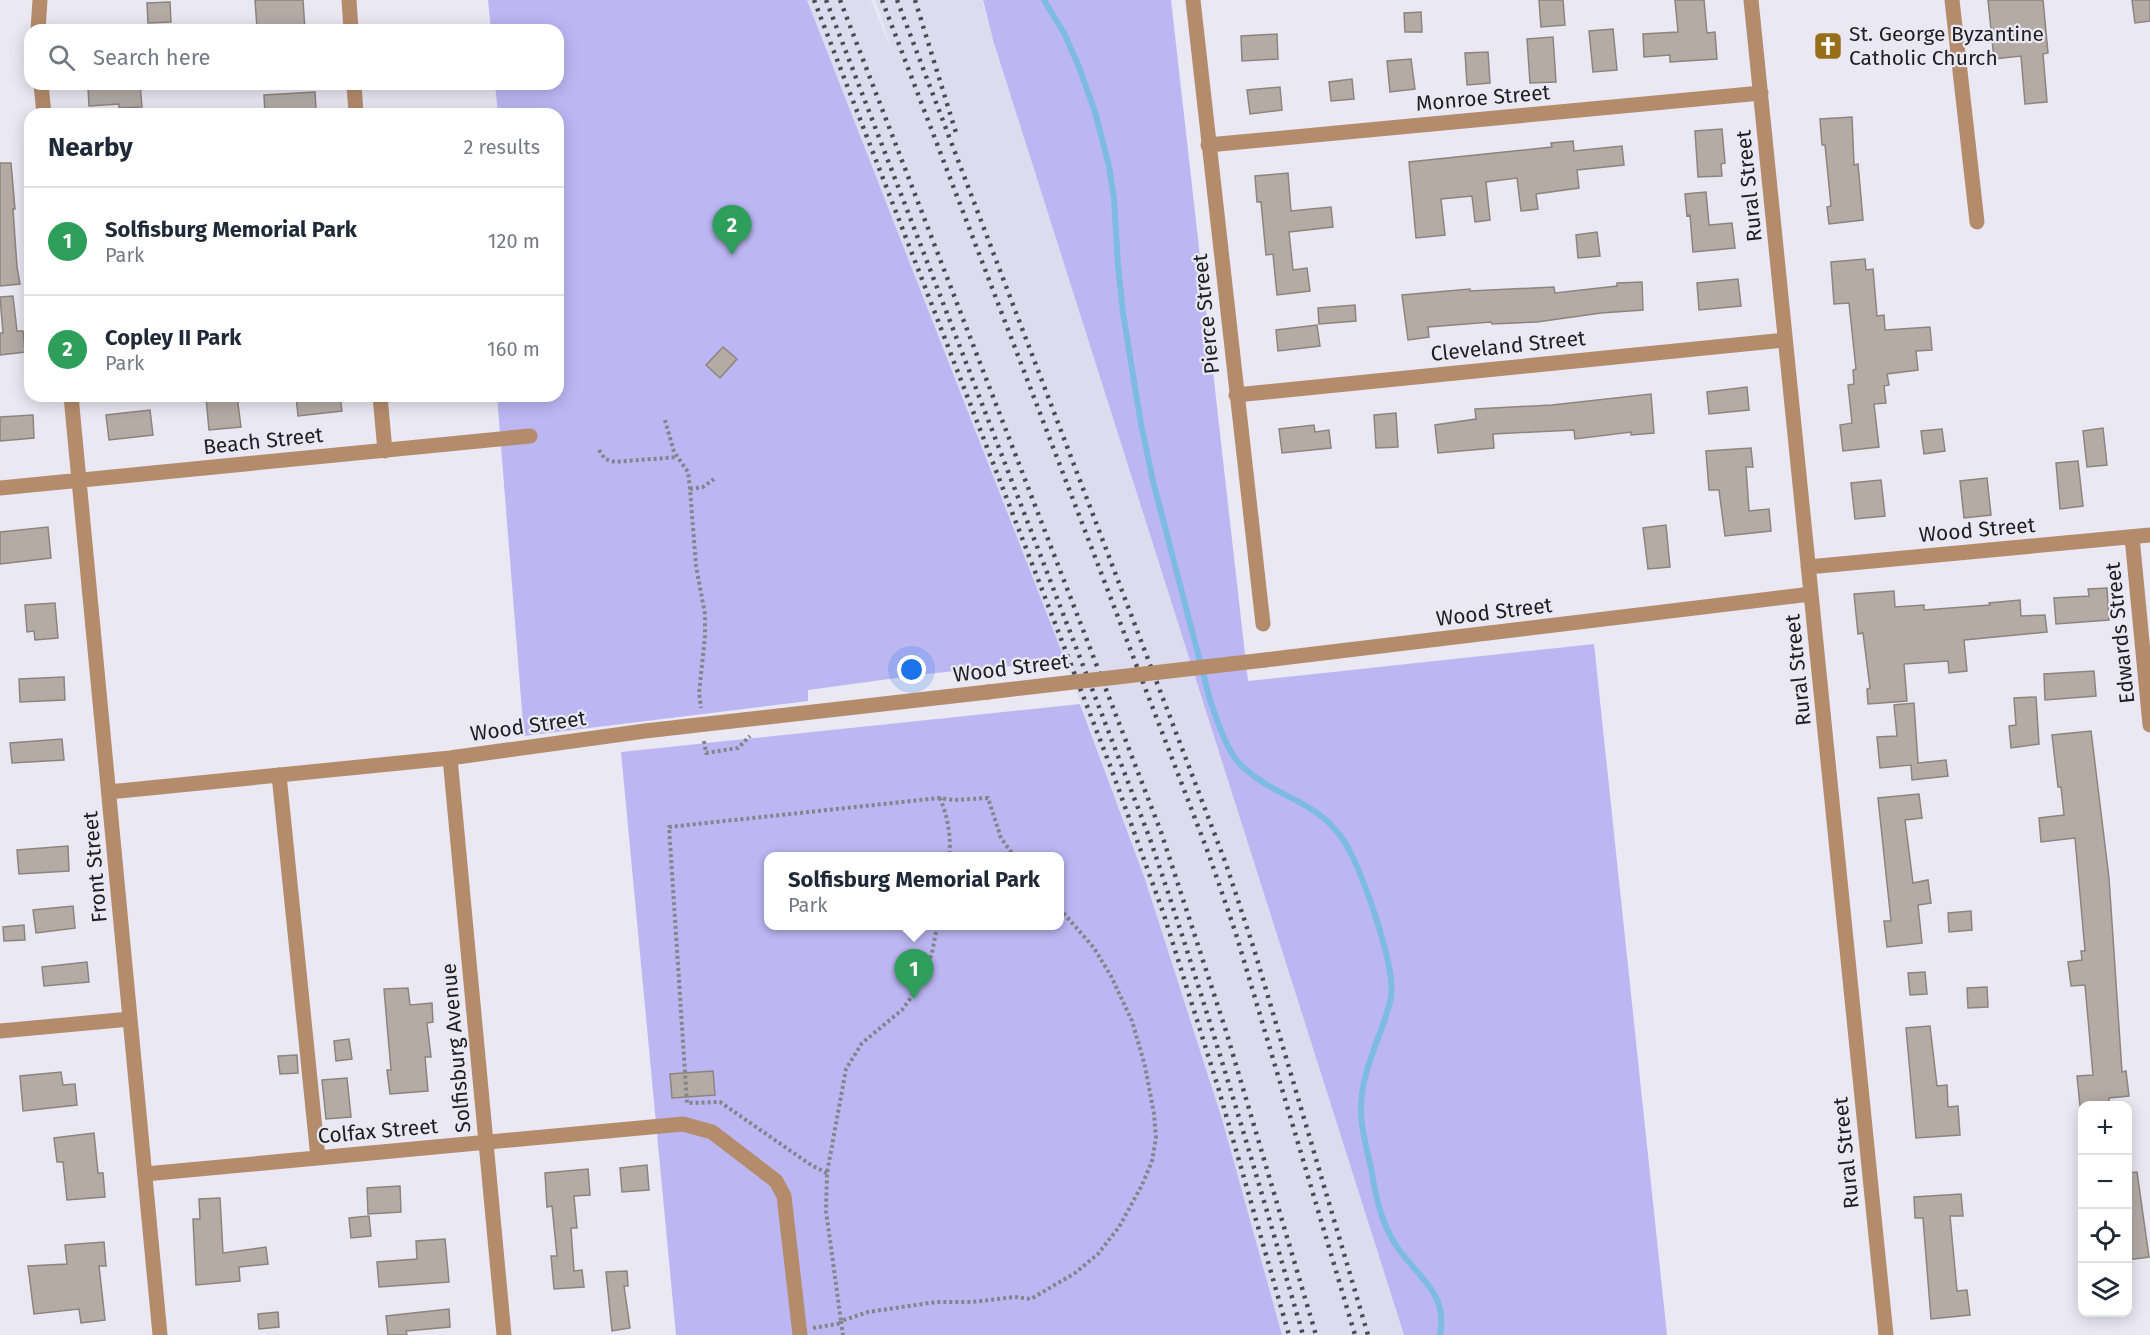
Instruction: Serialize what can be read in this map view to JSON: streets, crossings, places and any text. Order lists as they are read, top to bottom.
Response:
{
  "streets": {
    "street": [
      "Monroe Street",
      "Rural Street",
      "Pierce Street",
      "Cleveland Street",
      "Beach Street",
      "Wood Street",
      "Edwards Street",
      "Front Street",
      "Solfisburg Avenue",
      "Colfax Street"
    ]
  },
  "crossings": [
    ["Monroe Street", "Rural Street"],
    ["Monroe Street", "Pierce Street"],
    ["Rural Street", "Cleveland Street"],
    ["Rural Street", "Wood Street"],
    ["Pierce Street", "Cleveland Street"],
    ["Beach Street", "Front Street"],
    ["Wood Street", "Edwards Street"],
    ["Wood Street", "Front Street"],
    ["Wood Street", "Solfisburg Avenue"],
    ["Front Street", "Colfax Street"],
    ["Solfisburg Avenue", "Colfax Street"]
  ],
  "places": {
    "church": ["St. George Byzantine Catholic Church"]
  },
  "page": {
    "search": "Search here",
    "heading": ["Nearby", "2 results"],
    "list": [
      {
        "mark": "1",
        "name": "Solfisburg Memorial Park",
        "note": "Park",
        "value": "120 m"
      },
      {
        "mark": "2",
        "name": "Copley II Park",
        "note": "Park",
        "value": "160 m"
      }
    ],
    "pins": ["2", "1"],
    "popup": ["Solfisburg Memorial Park", "Park"],
    "map_buttons": ["+", "−"]
  }
}
